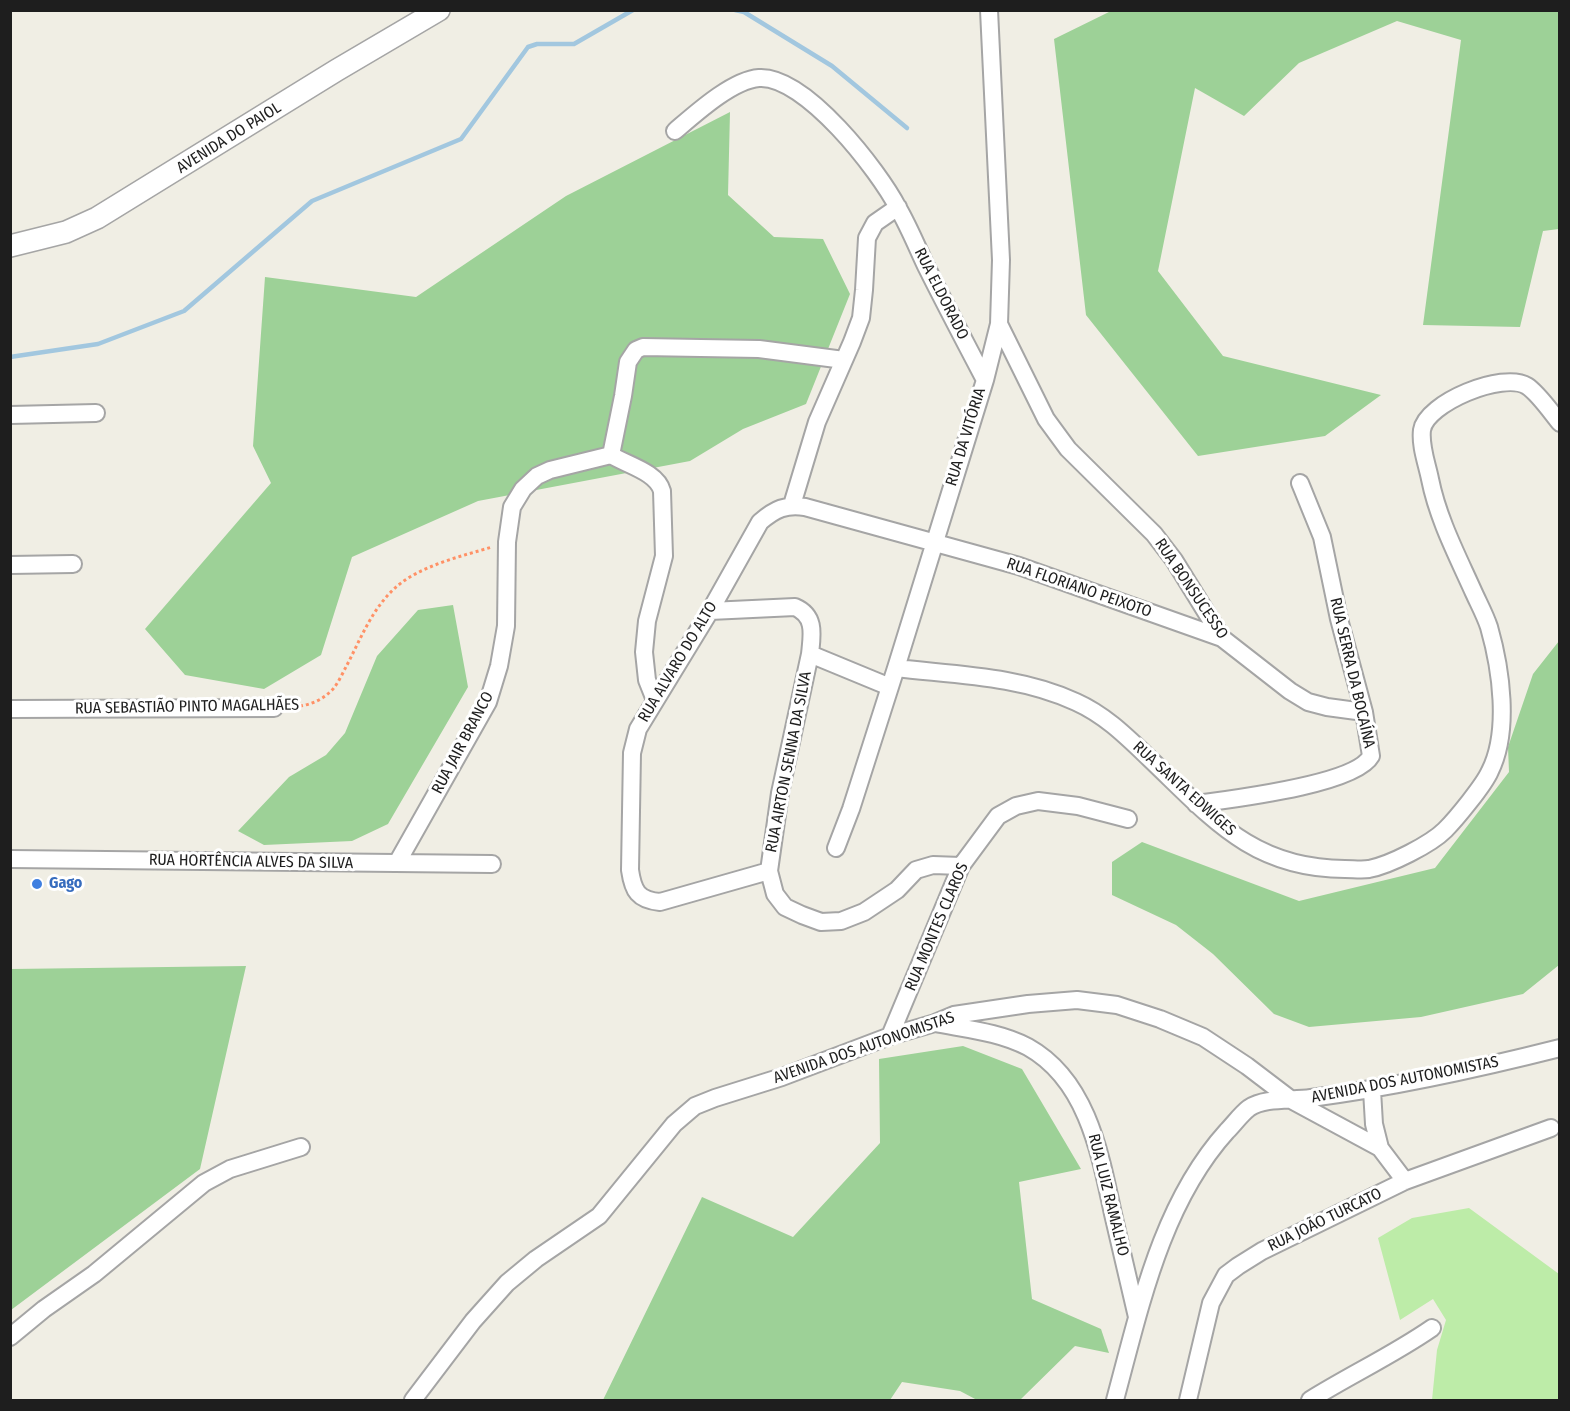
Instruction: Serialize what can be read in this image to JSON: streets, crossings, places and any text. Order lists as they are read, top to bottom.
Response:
{
  "streets": {
    "street": [
      "AVENIDA DO PAIOL",
      "RUA ELDORADO",
      "RUA DA VITÓRIA",
      "RUA FLORIANO PEIXOTO",
      "RUA BONSUCESSO",
      "RUA ALVARO DO ALTO",
      "RUA SERRA DA BOCAÍNA",
      "RUA SEBASTIÃO PINTO MAGALHÃES",
      "RUA JAIR BRANCO",
      "RUA AIRTON SENNA DA SILVA",
      "RUA SANTA EDWIGES",
      "RUA HORTÊNCIA ALVES DA SILVA",
      "RUA MONTES CLAROS",
      "AVENIDA DOS AUTONOMISTAS",
      "RUA LUIZ RAMALHO",
      "RUA JOÃO TURCATO"
    ]
  },
  "crossings": [
    ["RUA ELDORADO", "RUA DA VITÓRIA"],
    ["RUA DA VITÓRIA", "RUA FLORIANO PEIXOTO"],
    ["RUA DA VITÓRIA", "RUA BONSUCESSO"],
    ["RUA DA VITÓRIA", "RUA SANTA EDWIGES"],
    ["RUA FLORIANO PEIXOTO", "RUA BONSUCESSO"],
    ["RUA BONSUCESSO", "RUA SERRA DA BOCAÍNA"],
    ["RUA ALVARO DO ALTO", "RUA AIRTON SENNA DA SILVA"],
    ["RUA SERRA DA BOCAÍNA", "RUA SANTA EDWIGES"],
    ["RUA SEBASTIÃO PINTO MAGALHÃES", "RUA JAIR BRANCO"],
    ["RUA JAIR BRANCO", "RUA HORTÊNCIA ALVES DA SILVA"],
    ["RUA MONTES CLAROS", "AVENIDA DOS AUTONOMISTAS"],
    ["AVENIDA DOS AUTONOMISTAS", "RUA LUIZ RAMALHO"]
  ],
  "places": ["Gago"]
}
